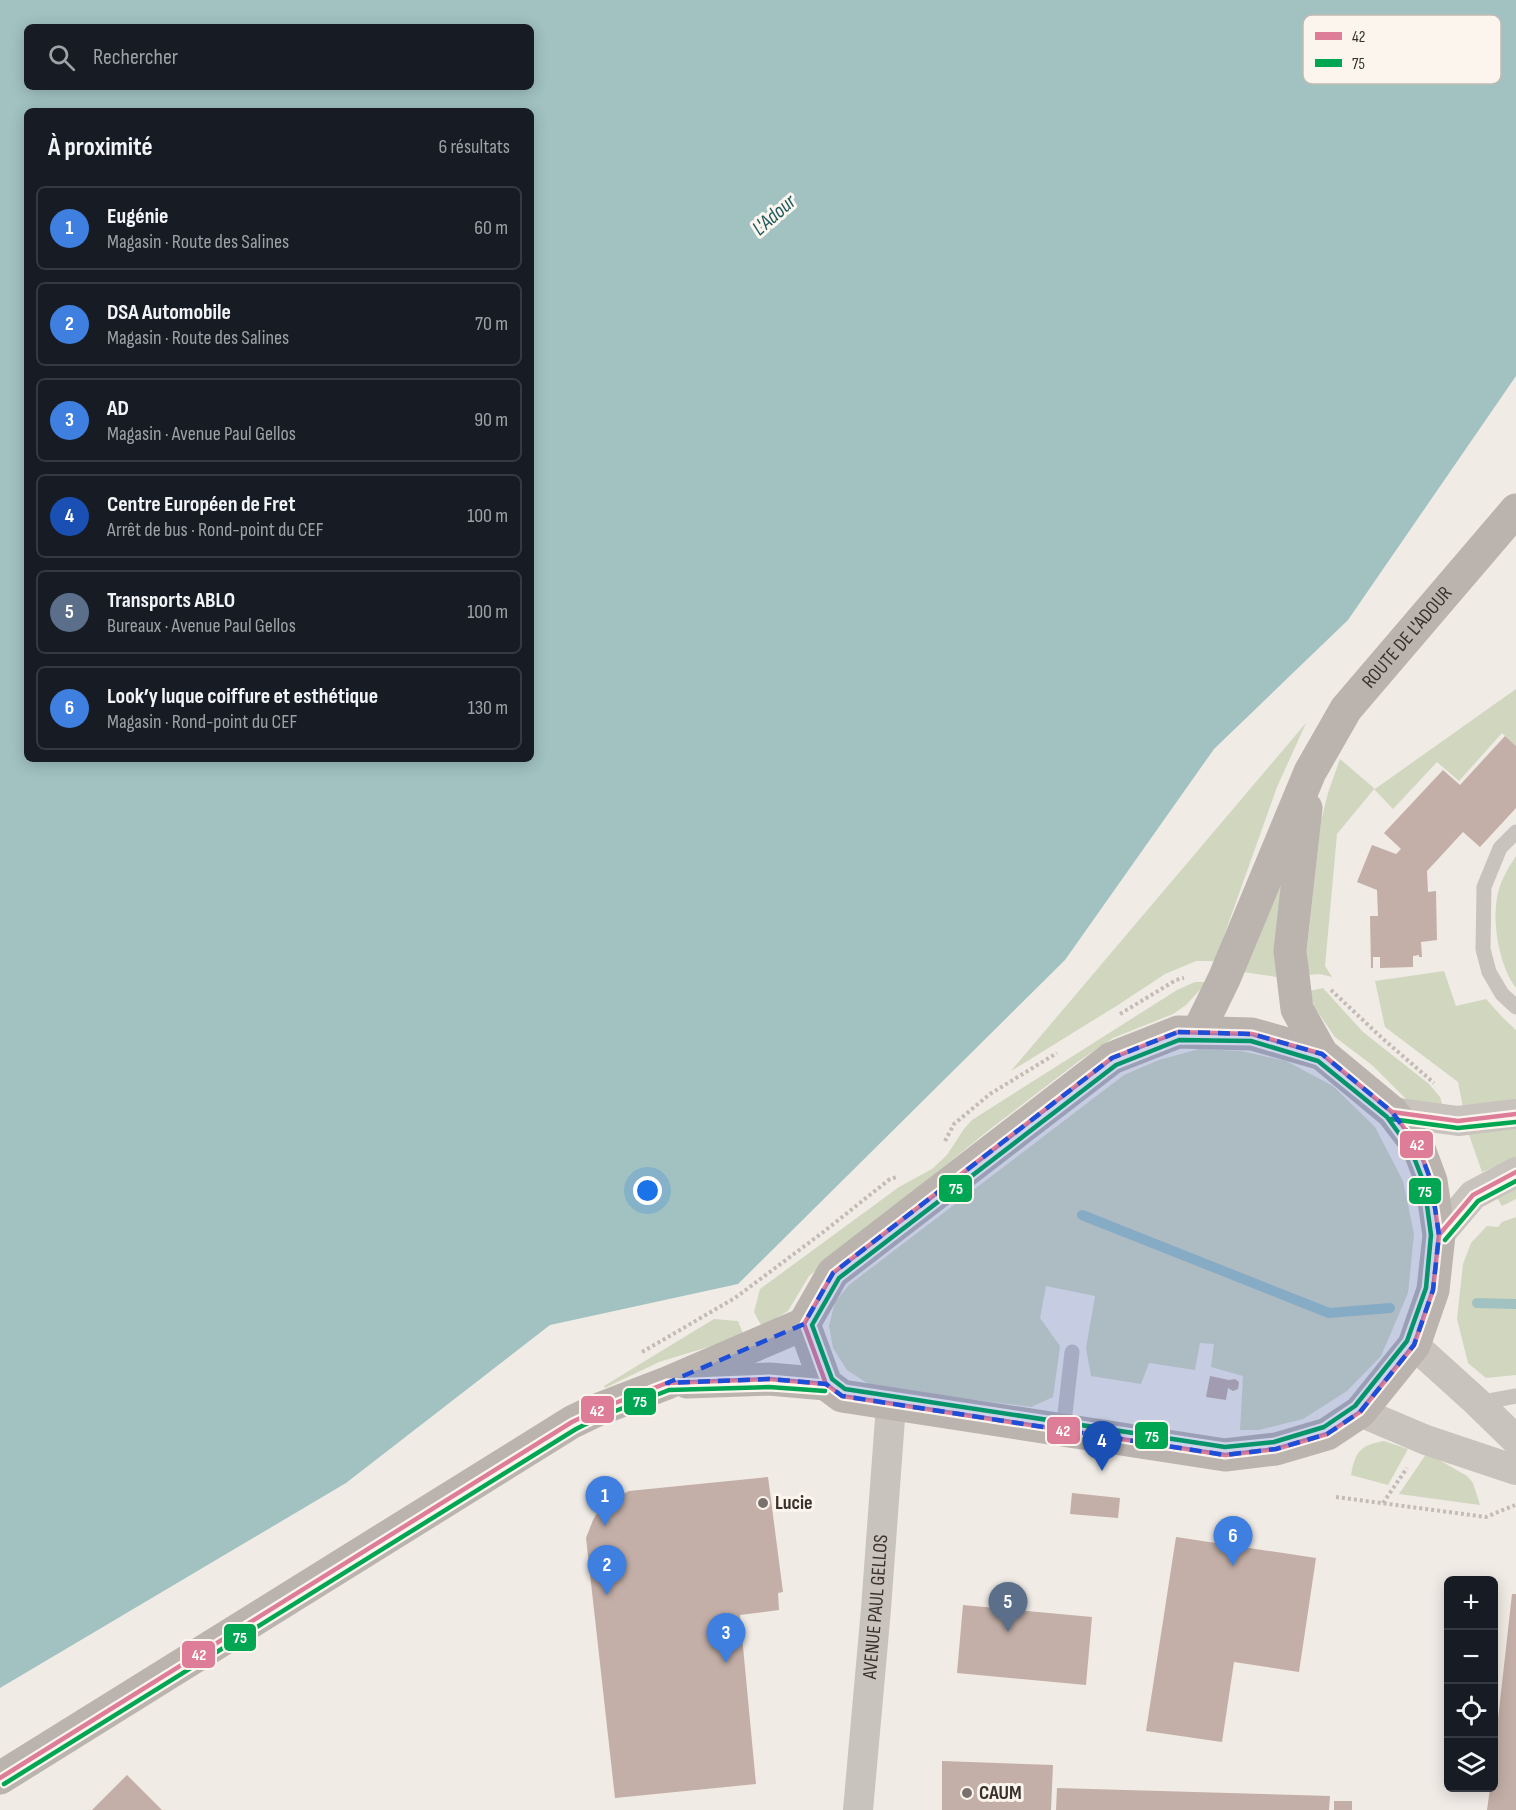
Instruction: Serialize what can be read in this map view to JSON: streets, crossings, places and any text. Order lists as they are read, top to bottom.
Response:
{
  "streets": {
    "main road": ["ROUTE DE L'ADOUR"],
    "street": ["AVENUE PAUL GELLOS"]
  },
  "water": ["L'Adour"],
  "places": ["Lucie", "CAUM"],
  "lines": ["transit line 42", "transit line 75"],
  "legend": ["42", "75"],
  "page": {
    "search": "Rechercher",
    "heading": ["À proximité", "6 résultats"],
    "list": [
      {
        "mark": "1",
        "name": "Eugénie",
        "note": "Magasin · Route des Salines",
        "value": "60 m"
      },
      {
        "mark": "2",
        "name": "DSA Automobile",
        "note": "Magasin · Route des Salines",
        "value": "70 m"
      },
      {
        "mark": "3",
        "name": "AD",
        "note": "Magasin · Avenue Paul Gellos",
        "value": "90 m"
      },
      {
        "mark": "4",
        "name": "Centre Européen de Fret",
        "note": "Arrêt de bus · Rond-point du CEF",
        "value": "100 m"
      },
      {
        "mark": "5",
        "name": "Transports ABLO",
        "note": "Bureaux · Avenue Paul Gellos",
        "value": "100 m"
      },
      {
        "mark": "6",
        "name": "Look’y luque coiffure et esthétique",
        "note": "Magasin · Rond-point du CEF",
        "value": "130 m"
      }
    ],
    "pins": [
      "4",
      "1",
      "6",
      "2",
      "5",
      "3"
    ],
    "map_buttons": ["+", "−"]
  }
}
